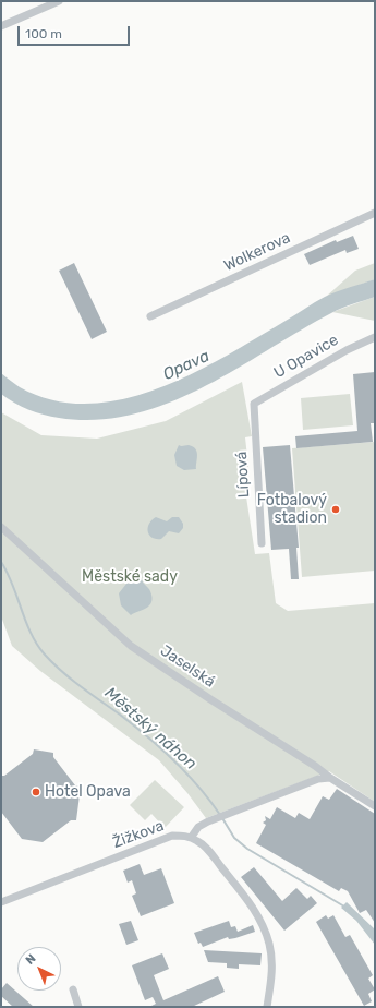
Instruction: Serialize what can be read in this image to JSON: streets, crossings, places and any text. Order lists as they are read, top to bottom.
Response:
{
  "streets": {
    "street": [
      "Wolkerova",
      "U Opavice",
      "Lípová",
      "Jaselská",
      "Žižkova"
    ]
  },
  "crossings": [
    ["U Opavice", "Lípová"]
  ],
  "water": ["Opava", "Městský náhon"],
  "parks": ["Městské sady"],
  "places": ["Fotbalový stadion", "Hotel Opava"],
  "scale_bar": "100 m",
  "north": "top left"
}
